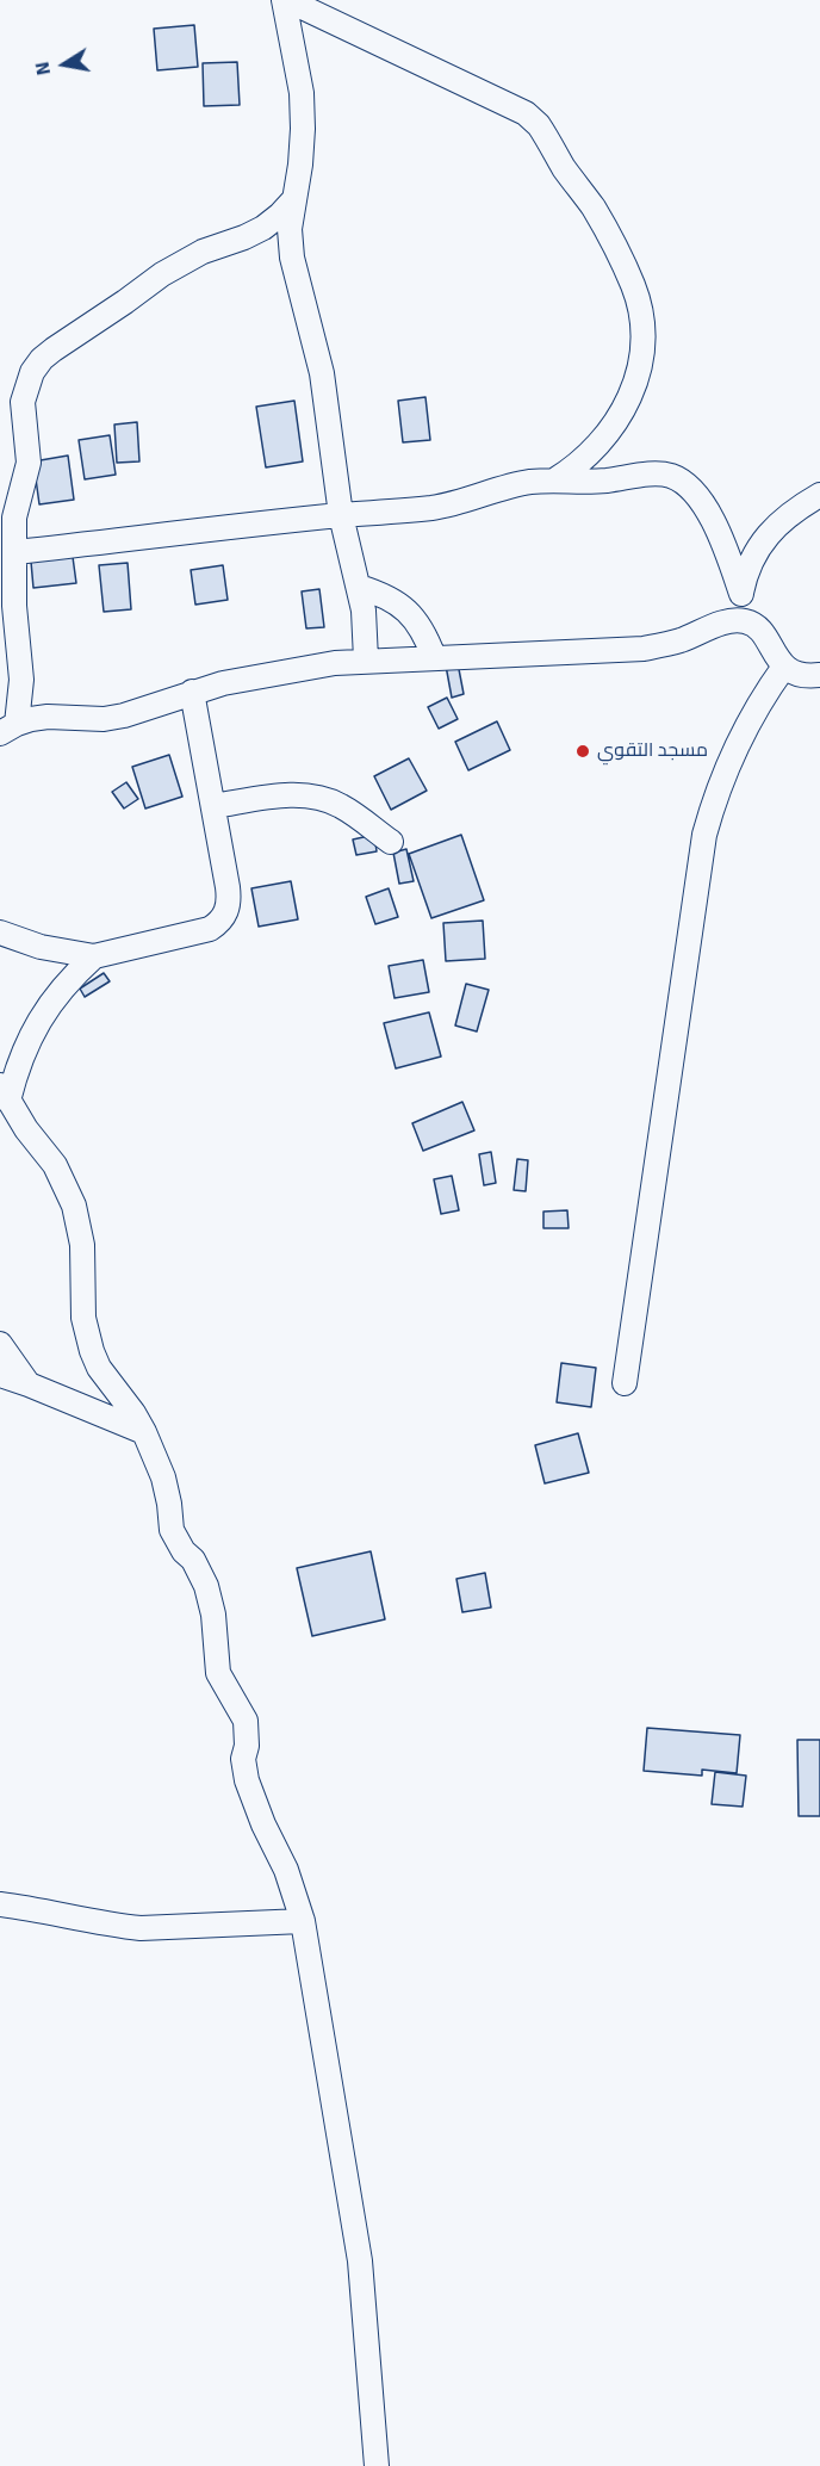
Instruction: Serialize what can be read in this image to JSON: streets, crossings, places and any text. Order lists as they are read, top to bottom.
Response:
{
  "places": ["مسجد التقوي"],
  "north": "left"
}
